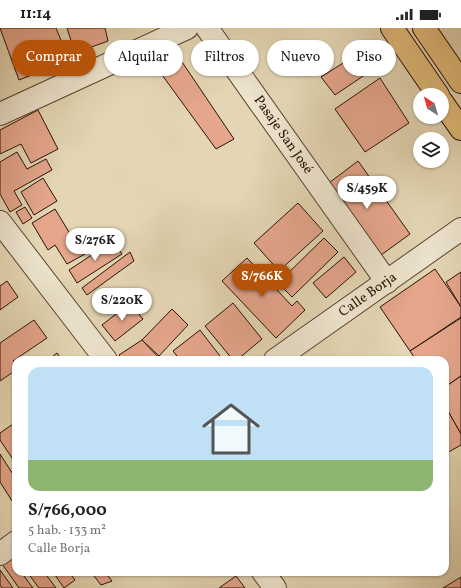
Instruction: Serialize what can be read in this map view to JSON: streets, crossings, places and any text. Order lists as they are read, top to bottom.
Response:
{
  "streets": {
    "street": ["Pasaje San José", "Calle Borja"]
  },
  "crossings": [
    ["Pasaje San José", "Calle Borja"]
  ],
  "north": "top left",
  "page": {
    "status": "11:14",
    "chip": [
      "Comprar",
      "Alquilar",
      "Filtros",
      "Nuevo",
      "Piso"
    ],
    "price": [
      "S/459K",
      "S/276K",
      "S/766K",
      "S/220K"
    ],
    "list": [
      {
        "name": "S/766,000",
        "note": "5 hab. · 133 m² · Calle Borja"
      }
    ]
  }
}
